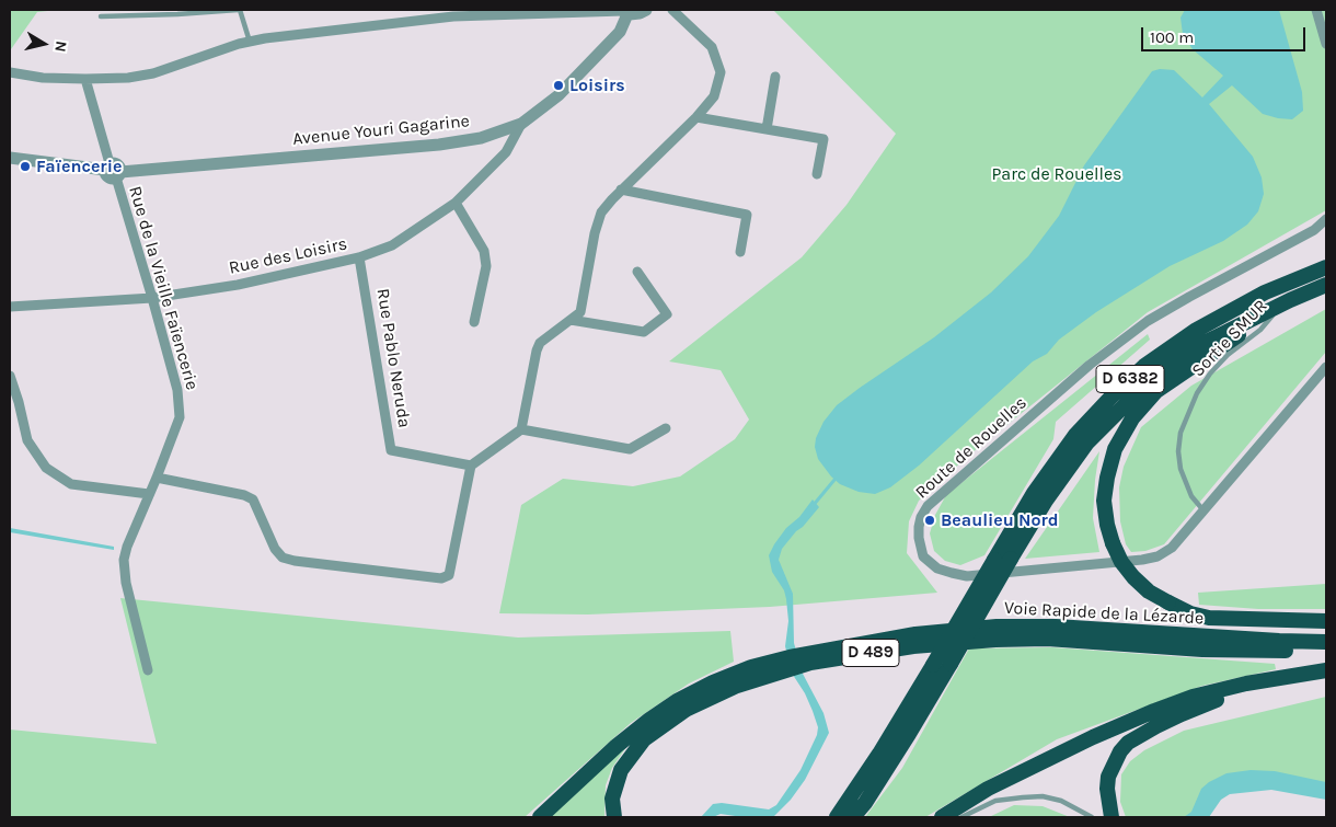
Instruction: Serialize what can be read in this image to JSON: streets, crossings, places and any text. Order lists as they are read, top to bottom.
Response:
{
  "streets": {
    "highway": ["D 6382", "Voie Rapide de la Lézarde", "D 489"],
    "street": [
      "Avenue Youri Gagarine",
      "Rue des Loisirs",
      "Rue de la Vieille Faïencerie",
      "Rue Pablo Neruda",
      "Route de Rouelles"
    ],
    "lane": ["Sortie SMUR"]
  },
  "crossings": [
    ["Avenue Youri Gagarine", "Rue des Loisirs"],
    ["Avenue Youri Gagarine", "Rue de la Vieille Faïencerie"],
    ["Rue des Loisirs", "Rue de la Vieille Faïencerie"],
    ["Rue des Loisirs", "Rue Pablo Neruda"],
    ["Sortie SMUR", "D 6382"],
    ["Sortie SMUR", "Route de Rouelles"]
  ],
  "parks": ["Parc de Rouelles"],
  "places": ["Loisirs", "Faïencerie", "Beaulieu Nord"],
  "scale_bar": "100 m",
  "north": "right"
}
